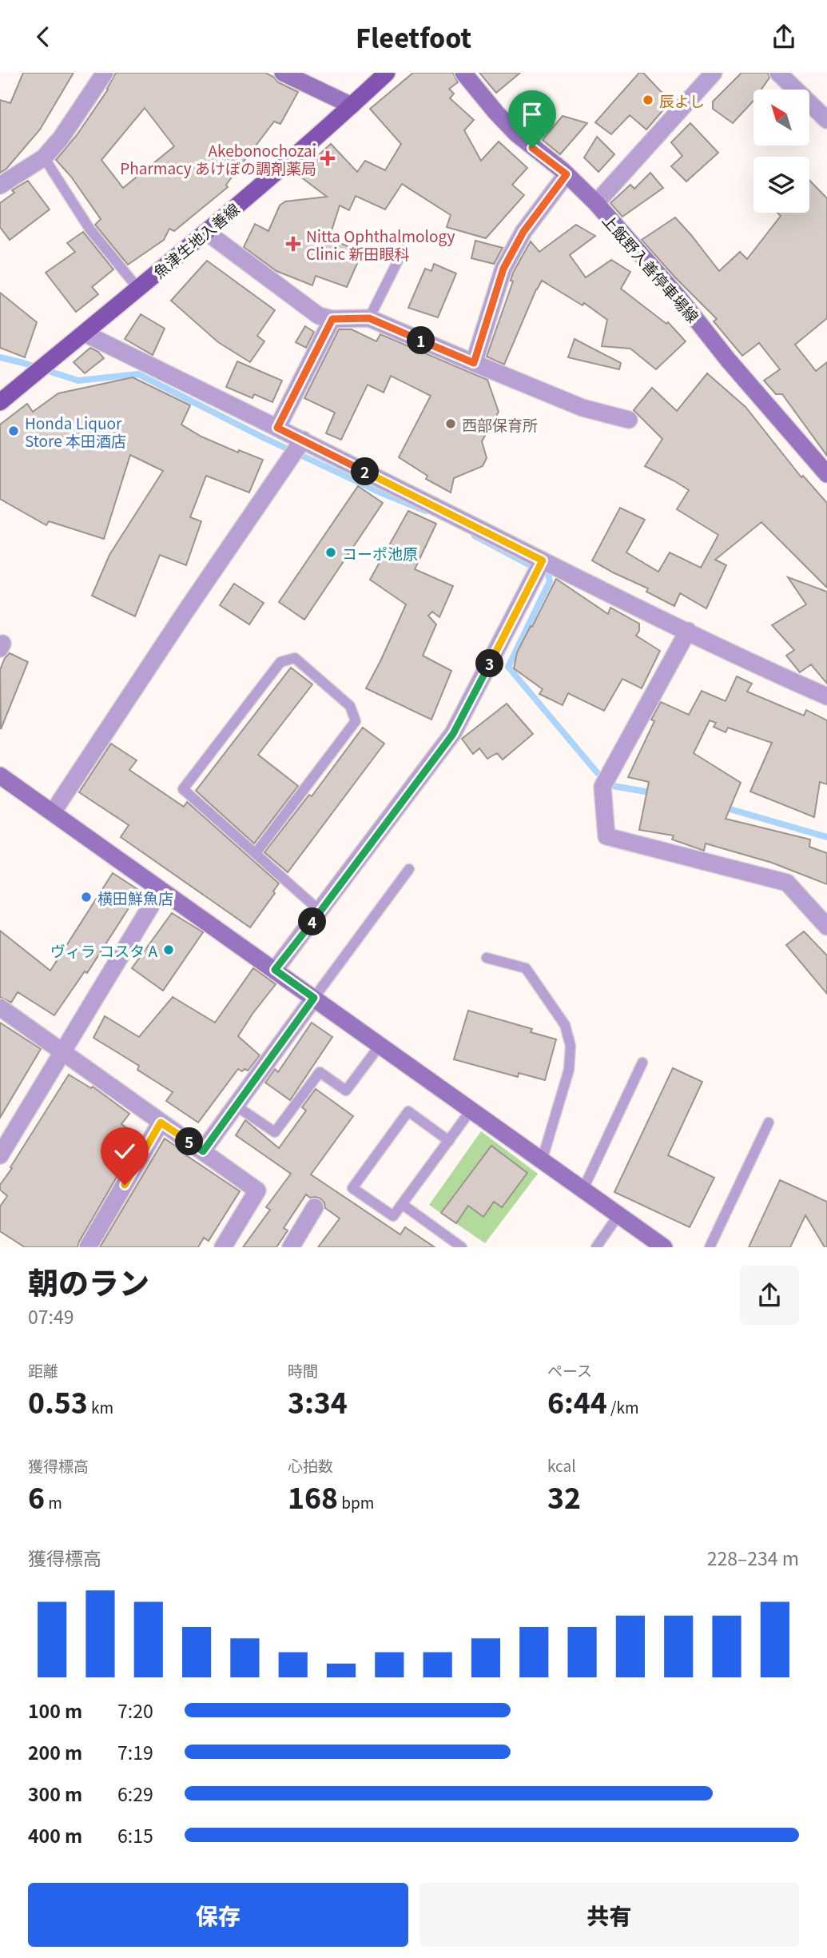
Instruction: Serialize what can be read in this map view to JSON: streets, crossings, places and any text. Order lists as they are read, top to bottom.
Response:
{
  "streets": {
    "main road": ["魚津生地入善線"],
    "street": ["上飯野入善停車場線"]
  },
  "places": {
    "other": [
      "辰よし",
      "西部保育所",
      "Honda Liquor Store 本田酒店",
      "コーポ池原",
      "横田鮮魚店",
      "ヴィラ コスタ A"
    ],
    "health": ["Akebonochozai Pharmacy あけぼの調剤薬局", "Nitta Ophthalmology Clinic 新田眼科"]
  },
  "north": "top left",
  "page": {
    "header": "Fleetfoot",
    "pins": [
      "1",
      "2",
      "3",
      "4",
      "5"
    ],
    "heading": ["朝のラン", "07:49"],
    "stats": [
      ["距離", "0.53 km"],
      ["時間", "3:34"],
      ["ペース", "6:44 /km"],
      ["獲得標高", "6 m"],
      ["心拍数", "168 bpm"],
      ["kcal", "32"]
    ],
    "chart": ["獲得標高", "228–234 m"],
    "list": [
      {
        "name": "100 m",
        "note": "7:20"
      },
      {
        "name": "200 m",
        "note": "7:19"
      },
      {
        "name": "300 m",
        "note": "6:29"
      },
      {
        "name": "400 m",
        "note": "6:15"
      }
    ],
    "buttons": ["保存", "共有"]
  }
}
